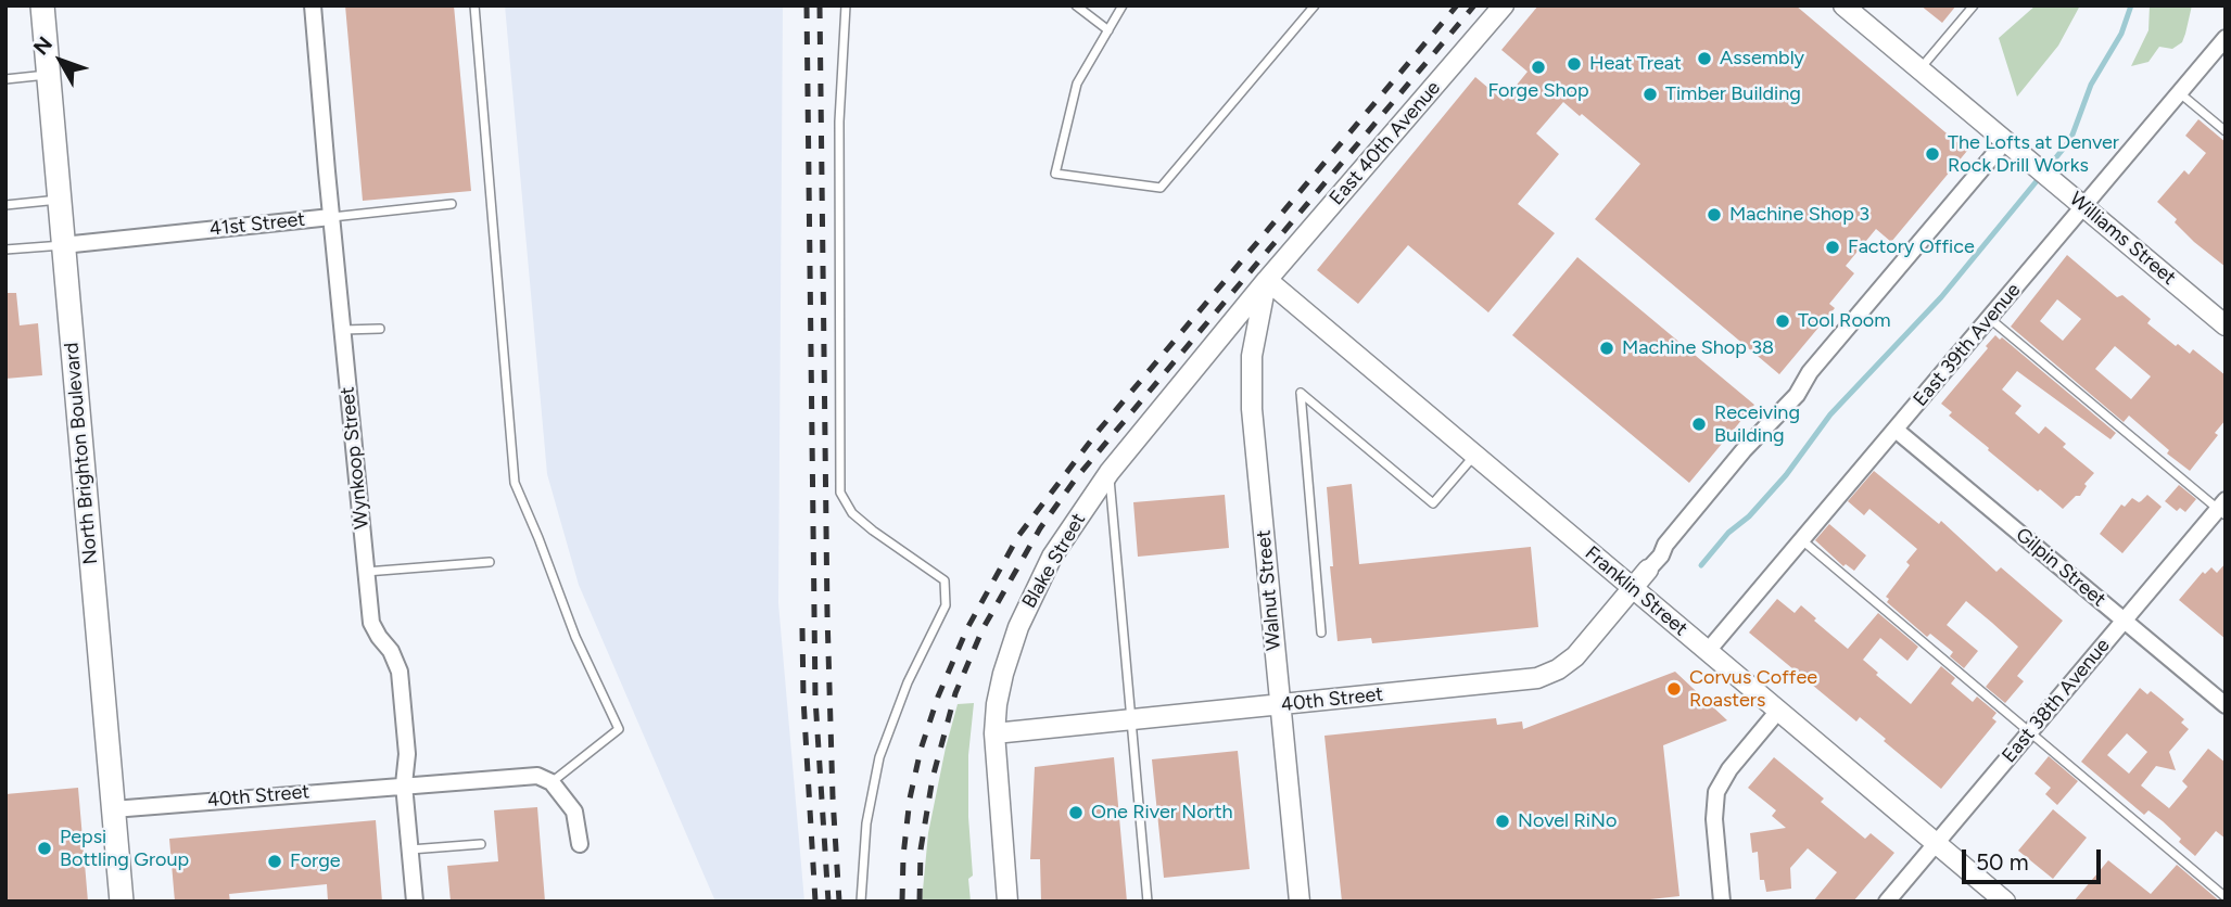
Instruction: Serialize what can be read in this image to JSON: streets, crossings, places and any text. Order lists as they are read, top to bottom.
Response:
{
  "streets": {
    "main road": ["North Brighton Boulevard"],
    "street": [
      "East 40th Avenue",
      "41st Street",
      "Williams Street",
      "East 39th Avenue",
      "Wynkoop Street",
      "Blake Street",
      "Gilpin Street",
      "Walnut Street",
      "Franklin Street",
      "40th Street",
      "East 38th Avenue"
    ]
  },
  "crossings": [
    ["East 40th Avenue", "Blake Street"],
    ["East 40th Avenue", "Walnut Street"],
    ["East 40th Avenue", "Franklin Street"],
    ["41st Street", "North Brighton Boulevard"],
    ["41st Street", "Wynkoop Street"],
    ["Williams Street", "East 39th Avenue"],
    ["East 39th Avenue", "Gilpin Street"],
    ["East 39th Avenue", "Franklin Street"],
    ["North Brighton Boulevard", "40th Street"],
    ["Wynkoop Street", "40th Street"],
    ["Blake Street", "Walnut Street"],
    ["Blake Street", "Franklin Street"],
    ["Blake Street", "40th Street"],
    ["Gilpin Street", "East 38th Avenue"],
    ["Walnut Street", "Franklin Street"],
    ["Walnut Street", "40th Street"],
    ["Franklin Street", "40th Street"],
    ["Franklin Street", "East 38th Avenue"]
  ],
  "places": [
    "Assembly",
    "Heat Treat",
    "Forge Shop",
    "Timber Building",
    "The Lofts at Denver Rock Drill Works",
    "Machine Shop 3",
    "Factory Office",
    "Tool Room",
    "Machine Shop 38",
    "Receiving Building",
    "Corvus Coffee Roasters",
    "One River North",
    "Novel RiNo",
    "Pepsi Bottling Group",
    "Forge"
  ],
  "scale_bar": "50 m",
  "north": "top left"
}
